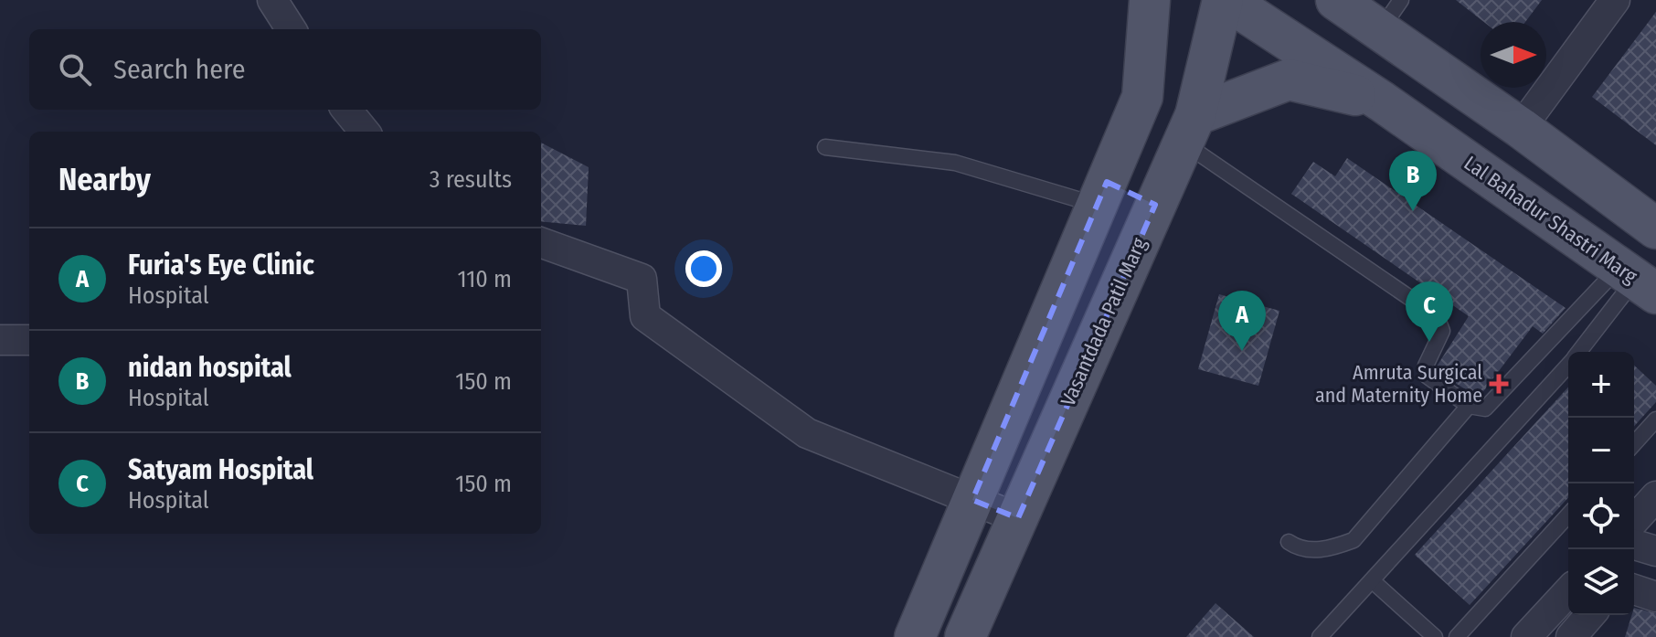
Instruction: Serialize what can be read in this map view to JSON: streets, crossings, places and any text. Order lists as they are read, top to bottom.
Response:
{
  "streets": {
    "main road": ["Lal Bahadur Shastri Marg", "Vasantdada Patil Marg"]
  },
  "crossings": [
    ["Lal Bahadur Shastri Marg", "Vasantdada Patil Marg"]
  ],
  "places": {
    "health": ["Amruta Surgical and Maternity Home"]
  },
  "north": "right",
  "page": {
    "search": "Search here",
    "heading": ["Nearby", "3 results"],
    "pins": ["B", "C", "A"],
    "list": [
      {
        "mark": "A",
        "name": "Furia's Eye Clinic",
        "note": "Hospital",
        "value": "110 m"
      },
      {
        "mark": "B",
        "name": "nidan hospital",
        "note": "Hospital",
        "value": "150 m"
      },
      {
        "mark": "C",
        "name": "Satyam Hospital",
        "note": "Hospital",
        "value": "150 m"
      }
    ],
    "map_buttons": ["+", "−"]
  }
}
